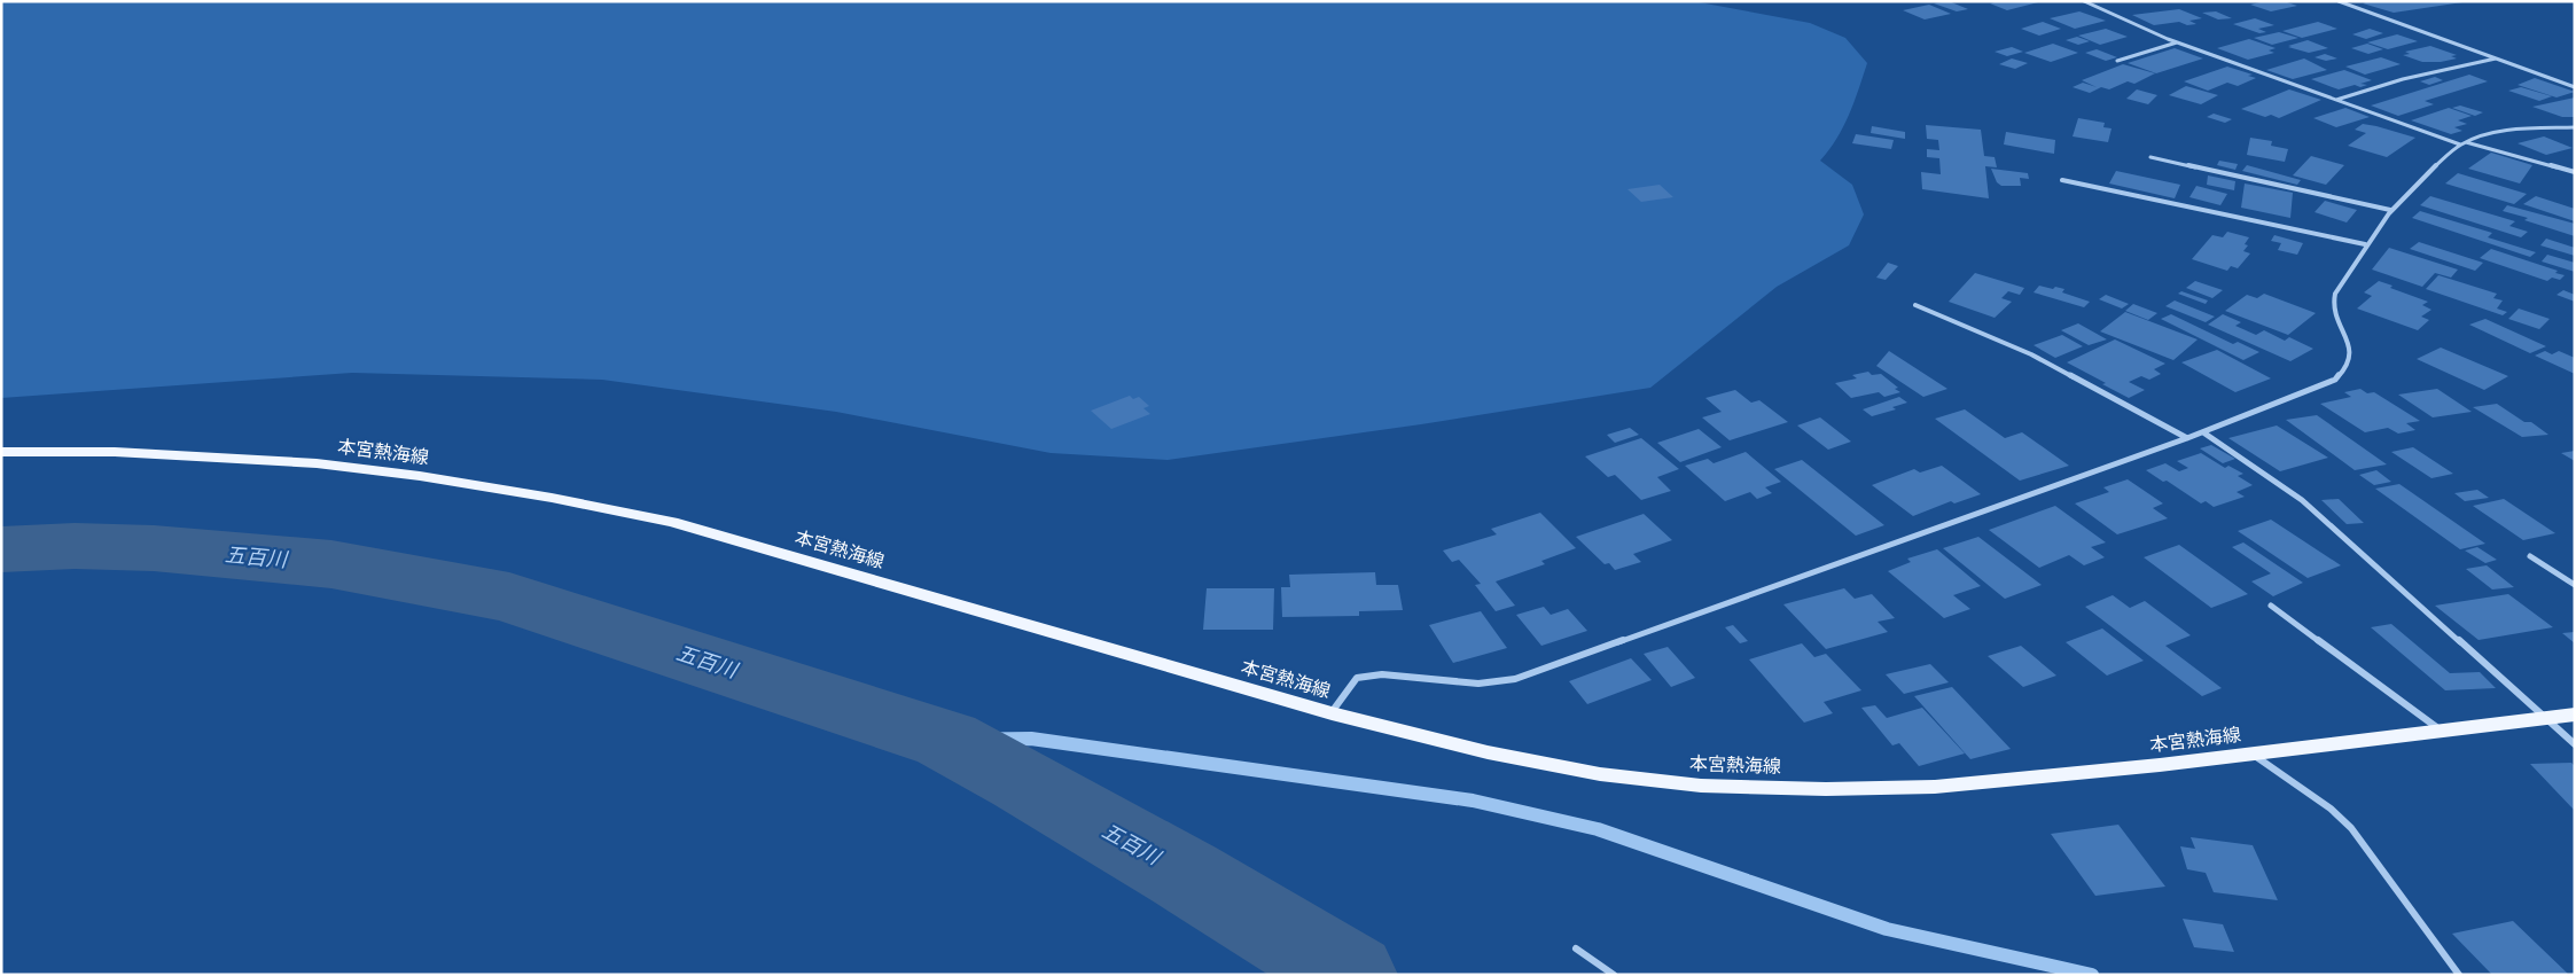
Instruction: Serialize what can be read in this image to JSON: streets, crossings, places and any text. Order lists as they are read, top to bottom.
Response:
{
  "streets": {
    "main road": ["本宮熱海線"]
  },
  "water": ["五百川"]
}
